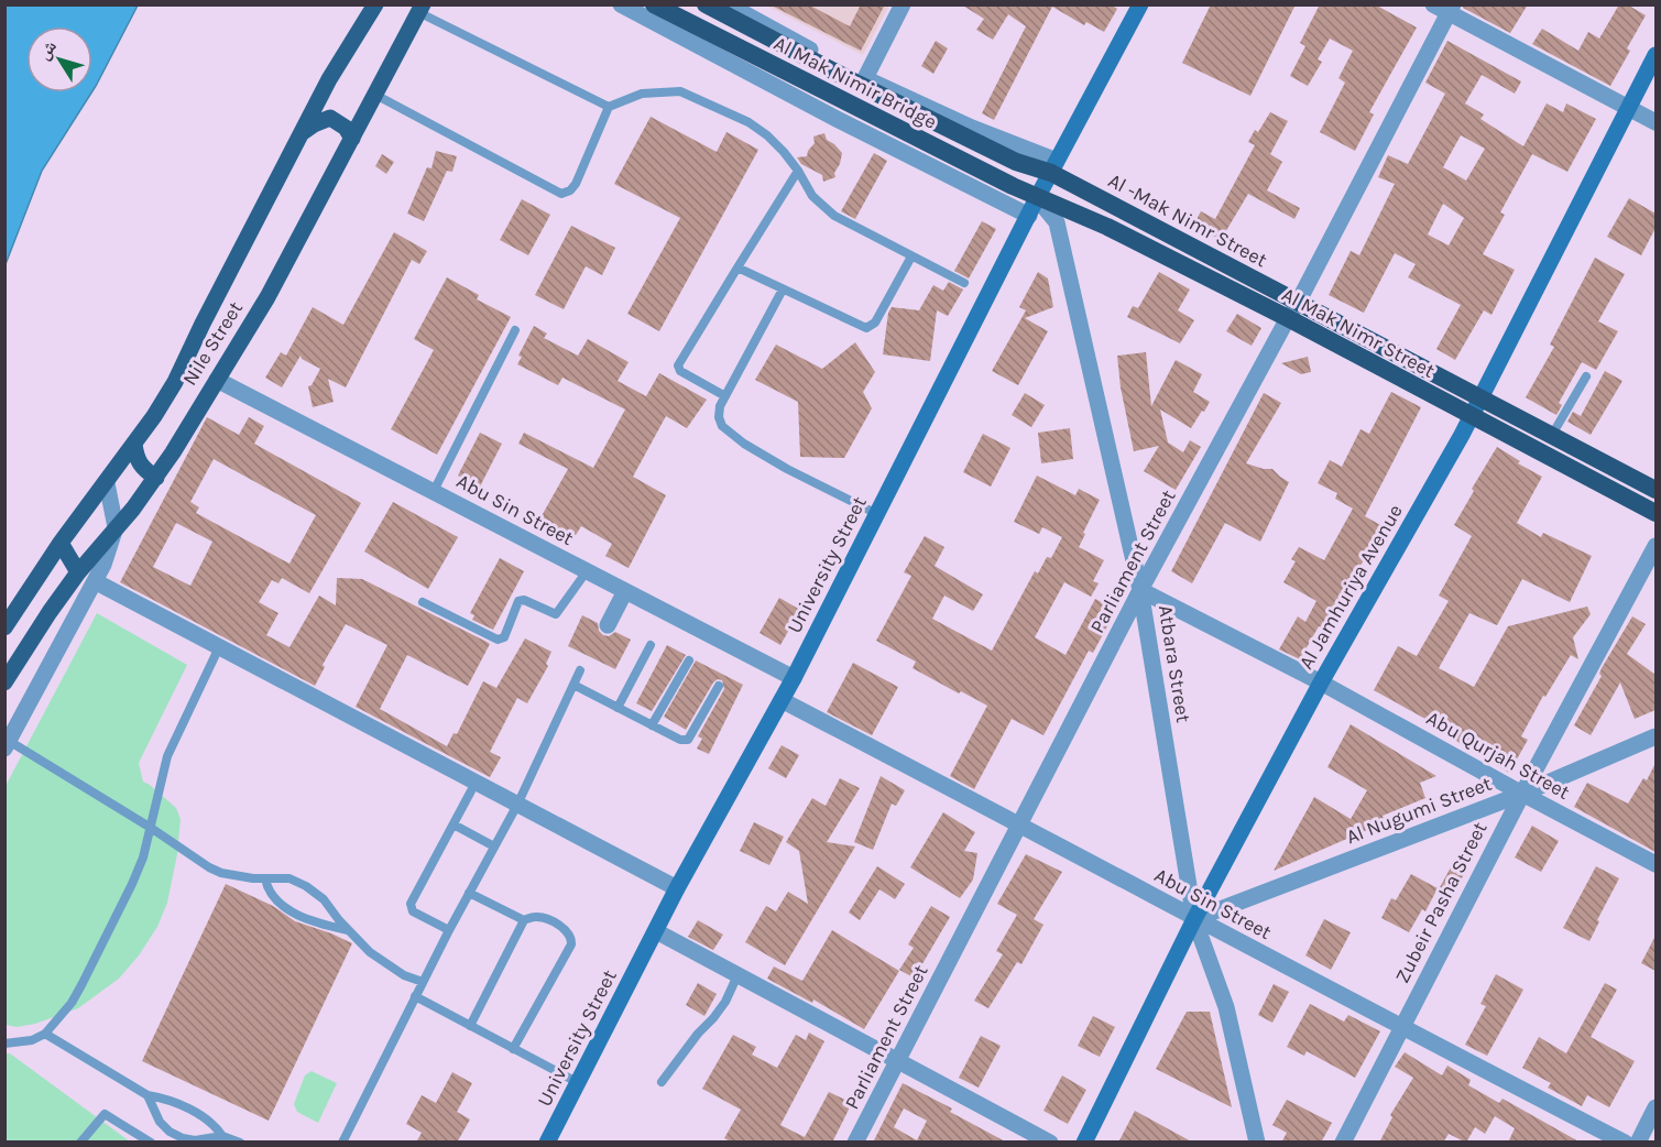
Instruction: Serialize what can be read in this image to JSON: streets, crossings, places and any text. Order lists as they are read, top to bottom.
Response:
{
  "streets": {
    "highway": ["Al Mak Nimir Bridge", "Al -Mak Nimr Street", "Al Mak Nimr Street"],
    "main road": ["Nile Street", "University Street", "Al Jamhuriya Avenue"],
    "street": [
      "Abu Sin Street",
      "Parliament Street",
      "Atbara Street",
      "Abu Qurjah Street",
      "Al Nugumi Street",
      "Zubeir Pasha Street"
    ]
  },
  "crossings": [
    ["Al Mak Nimir Bridge", "Al -Mak Nimr Street"],
    ["Al Mak Nimir Bridge", "Al Mak Nimr Street"],
    ["Al Mak Nimir Bridge", "University Street"],
    ["Al Mak Nimir Bridge", "Atbara Street"],
    ["Al -Mak Nimr Street", "Al Mak Nimr Street"],
    ["Al -Mak Nimr Street", "Parliament Street"],
    ["Al -Mak Nimr Street", "University Street"],
    ["Al -Mak Nimr Street", "Al Jamhuriya Avenue"],
    ["Al Mak Nimr Street", "Parliament Street"],
    ["Al Mak Nimr Street", "University Street"],
    ["Al Mak Nimr Street", "Al Jamhuriya Avenue"],
    ["Al Mak Nimr Street", "Atbara Street"],
    ["Nile Street", "Abu Sin Street"],
    ["Abu Sin Street", "Parliament Street"],
    ["Abu Sin Street", "University Street"],
    ["Abu Sin Street", "Al Jamhuriya Avenue"],
    ["Abu Sin Street", "Atbara Street"],
    ["Abu Sin Street", "Al Nugumi Street"],
    ["Abu Sin Street", "Zubeir Pasha Street"],
    ["Parliament Street", "Atbara Street"],
    ["Parliament Street", "Abu Qurjah Street"],
    ["University Street", "Atbara Street"],
    ["Al Jamhuriya Avenue", "Atbara Street"],
    ["Al Jamhuriya Avenue", "Abu Qurjah Street"],
    ["Al Jamhuriya Avenue", "Al Nugumi Street"],
    ["Atbara Street", "Abu Qurjah Street"],
    ["Atbara Street", "Al Nugumi Street"],
    ["Abu Qurjah Street", "Al Nugumi Street"],
    ["Abu Qurjah Street", "Zubeir Pasha Street"],
    ["Al Nugumi Street", "Zubeir Pasha Street"]
  ],
  "north": "top left"
}
